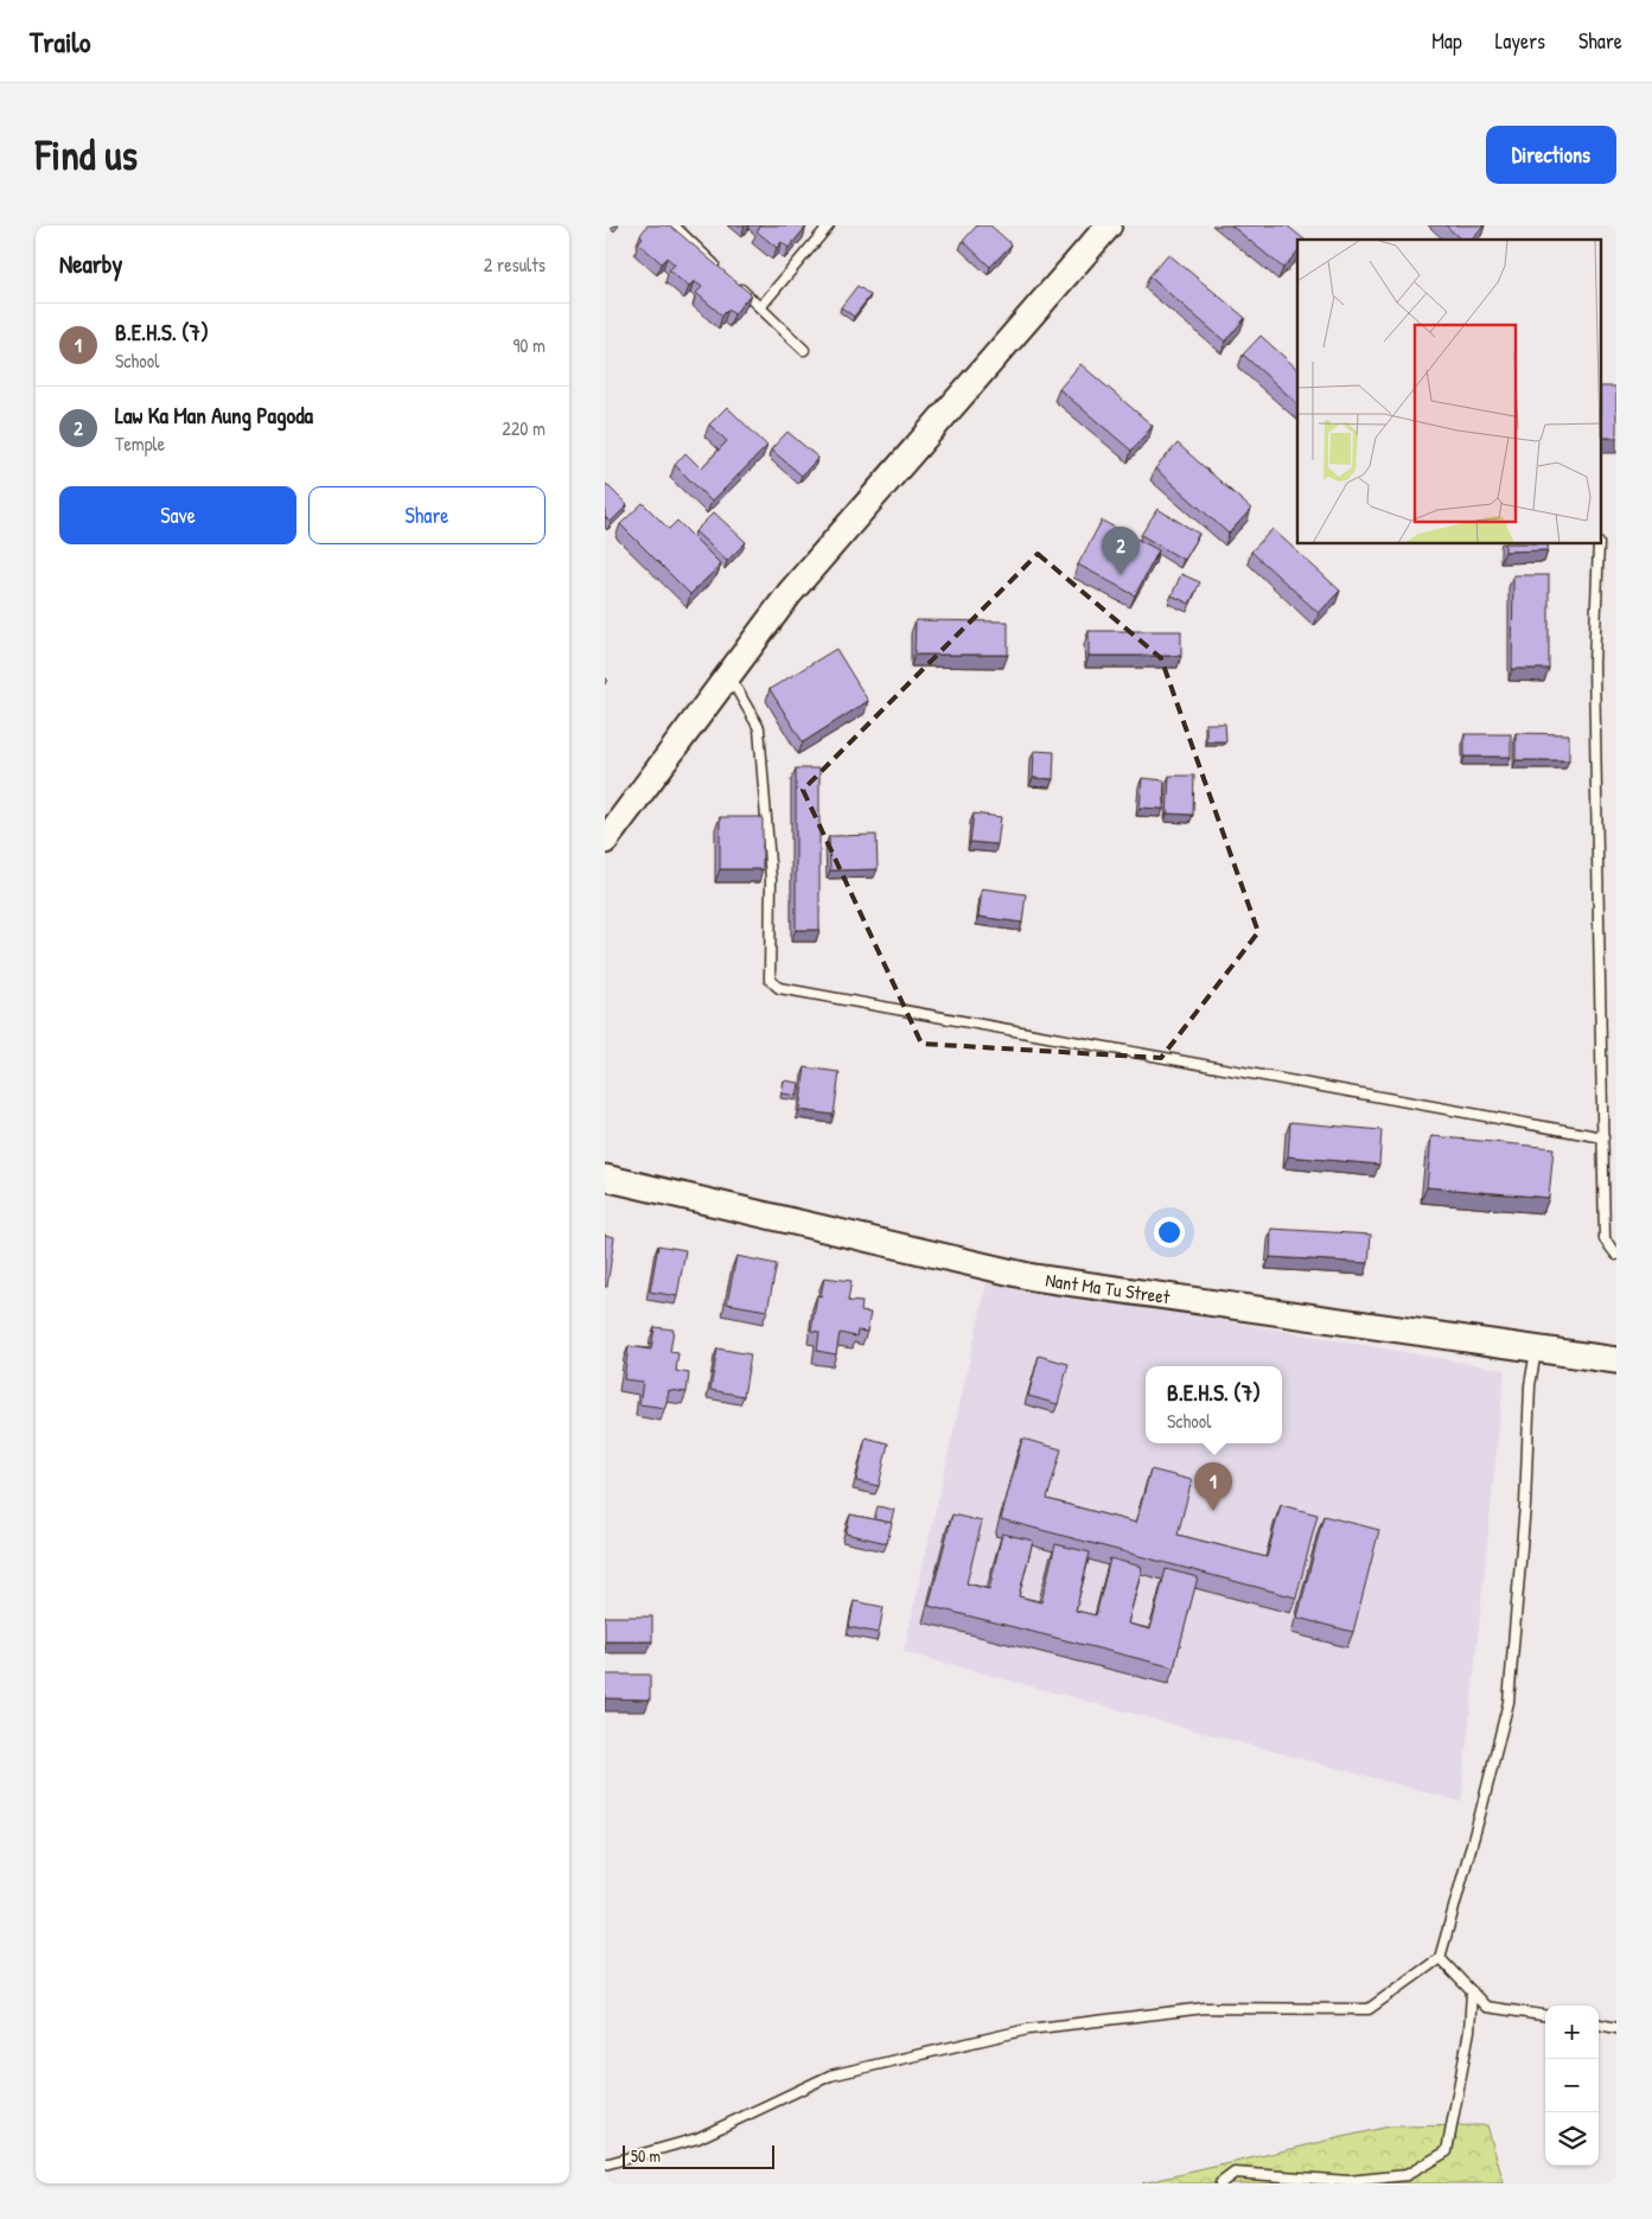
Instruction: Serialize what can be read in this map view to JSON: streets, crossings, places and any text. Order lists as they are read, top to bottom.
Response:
{
  "streets": {
    "street": ["Nant Ma Tu Street"]
  },
  "scale_bar": "50 m",
  "page": {
    "header": "Trailo",
    "nav": ["Map", "Layers", "Share"],
    "buttons": [
      "Directions",
      ["Save", "Share"]
    ],
    "title": "Find us",
    "heading": ["Nearby", "2 results"],
    "list": [
      {
        "mark": "1",
        "name": "B.E.H.S. (7)",
        "note": "School",
        "value": "90 m"
      },
      {
        "mark": "2",
        "name": "Law Ka Man Aung Pagoda",
        "note": "Temple",
        "value": "220 m"
      }
    ],
    "pins": ["2", "1"],
    "popup": ["B.E.H.S. (7)", "School"],
    "map_buttons": ["+", "−"],
    "scale": "50 m"
  }
}
